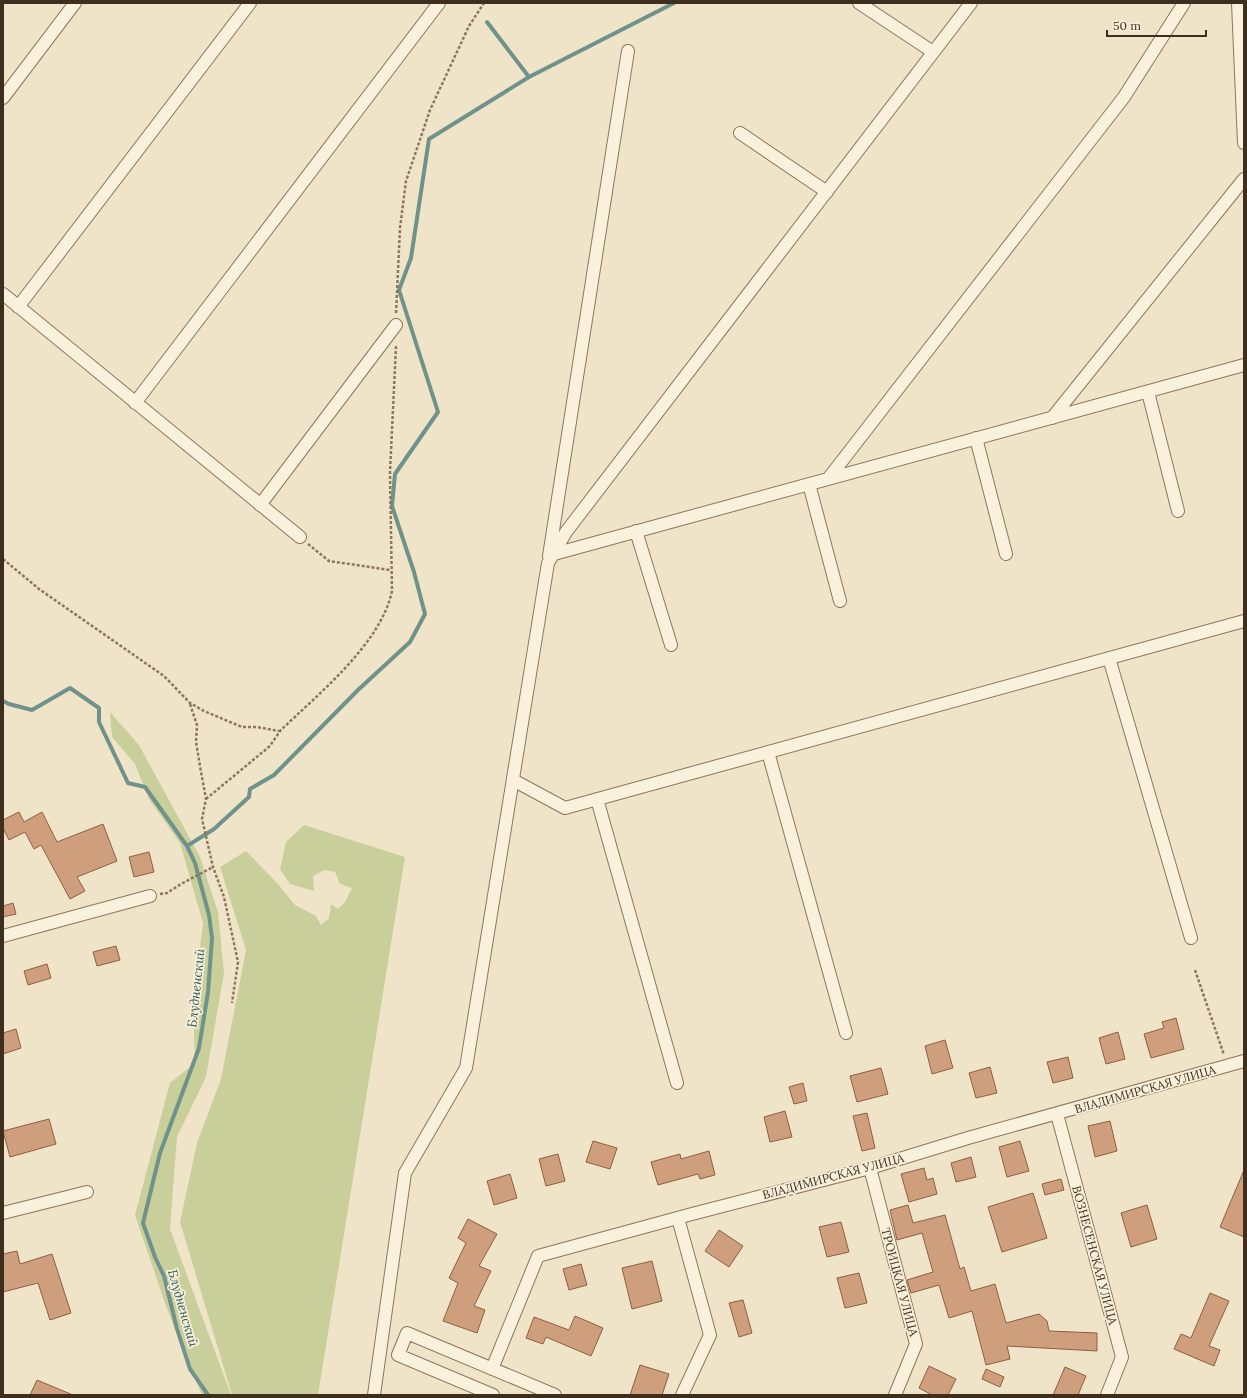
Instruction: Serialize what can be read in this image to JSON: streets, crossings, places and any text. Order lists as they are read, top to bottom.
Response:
{
  "streets": {
    "street": ["ВЛАДИМИРСКАЯ УЛИЦА", "ВОЗНЕСЕНСКАЯ УЛИЦА", "ТРОИЦКАЯ УЛИЦА"]
  },
  "crossings": [
    ["ВЛАДИМИРСКАЯ УЛИЦА", "ВОЗНЕСЕНСКАЯ УЛИЦА"],
    ["ВЛАДИМИРСКАЯ УЛИЦА", "ТРОИЦКАЯ УЛИЦА"]
  ],
  "water": ["Блудненский"],
  "scale_bar": "50 m"
}
